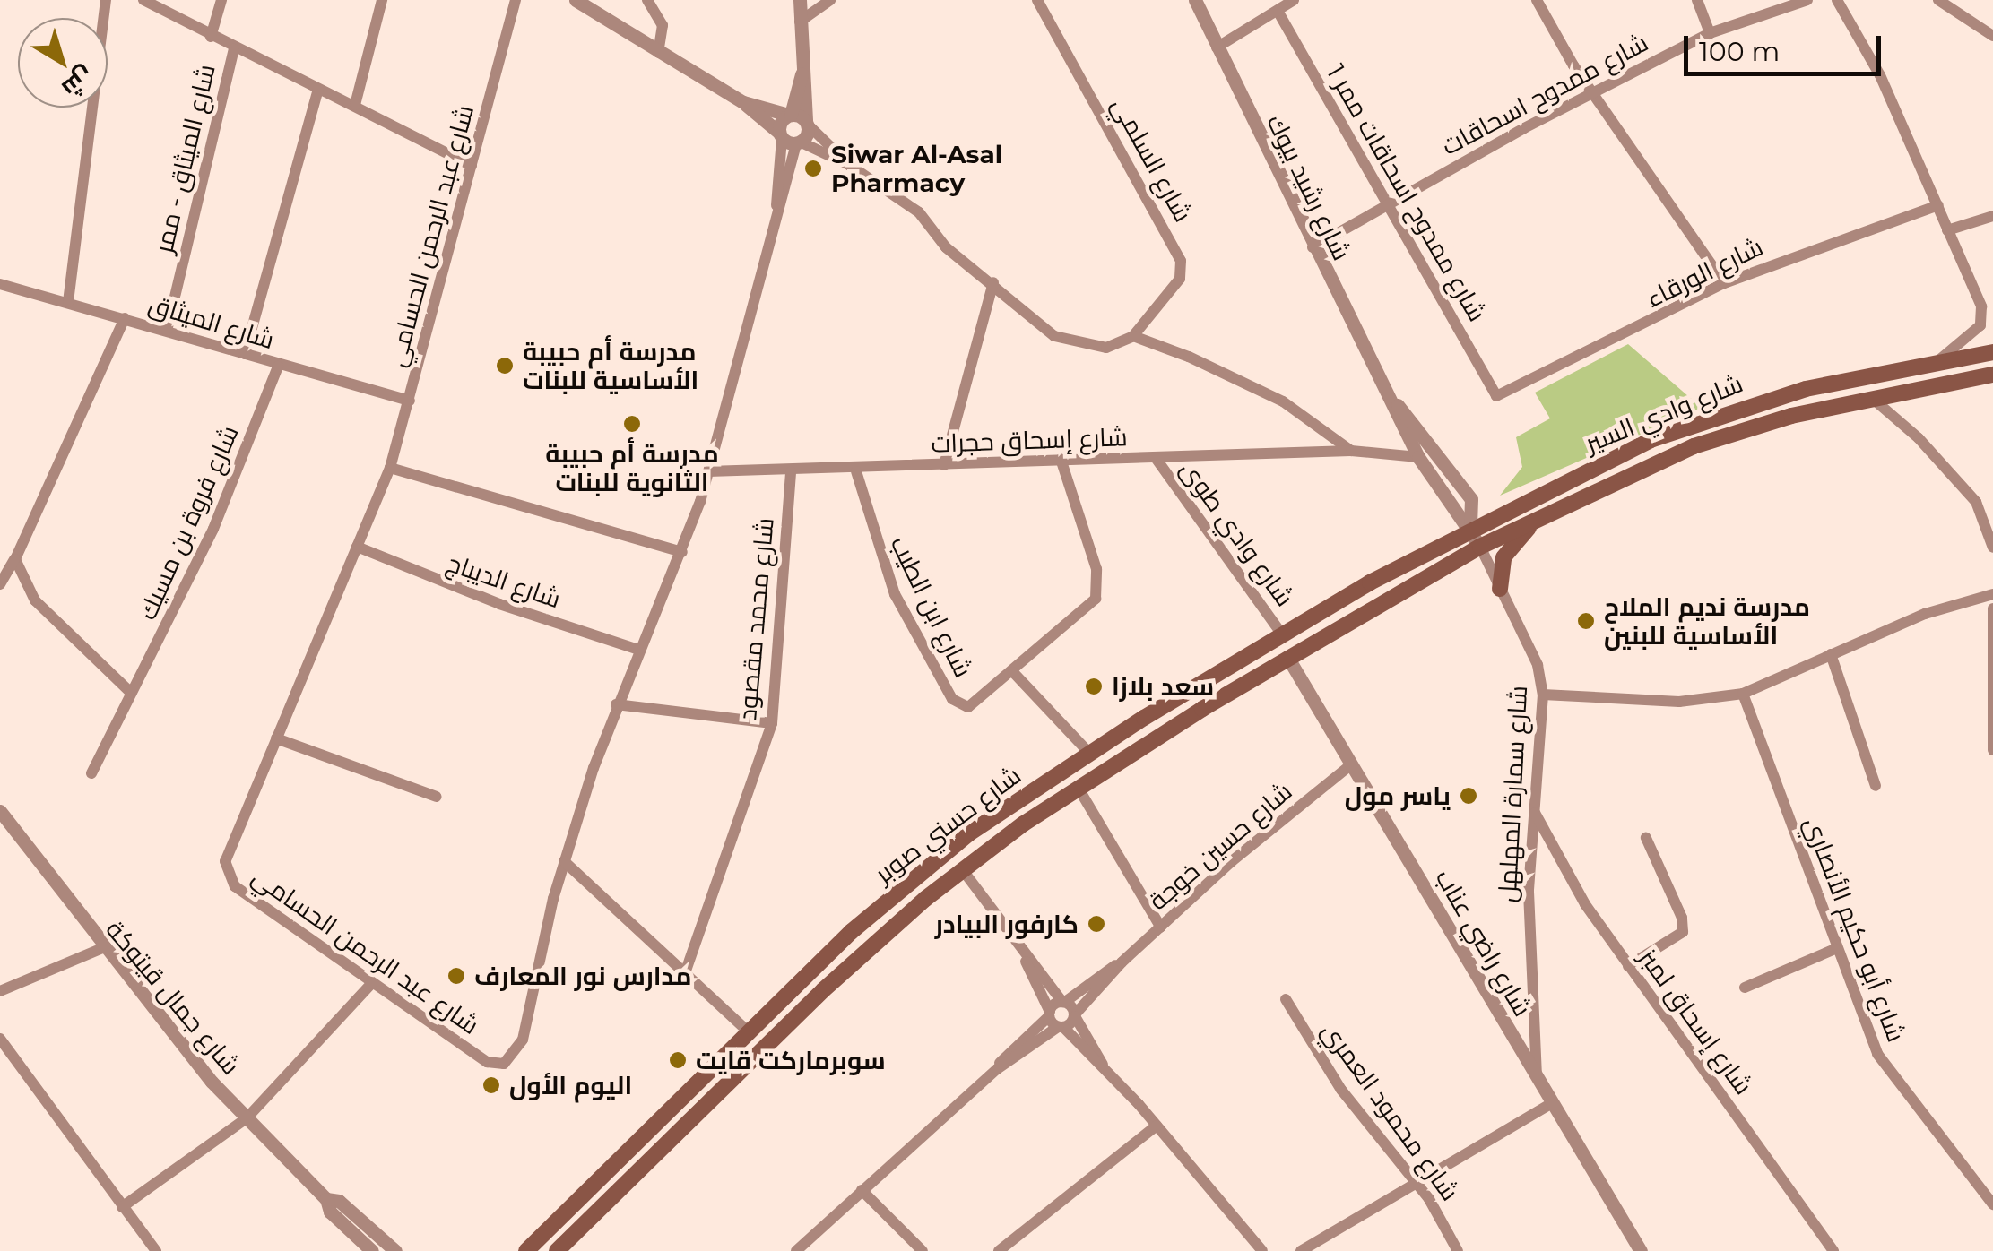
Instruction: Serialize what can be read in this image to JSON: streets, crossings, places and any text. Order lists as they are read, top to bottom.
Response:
{
  "streets": {
    "main road": ["شارع وادي السير", "شارع حسني صوبر"],
    "street": [
      "شارع ممدوح اسحاقات",
      "شارع الميثاق - ممر",
      "شارع السلمي",
      "شارع رشيد بيوك",
      "شارع ممدوح اسحاقات ممر 1",
      "شارع عبد الرحمن الحسامي",
      "شارع الورقاء",
      "شارع الميثاق",
      "شارع إسحاق حجرات",
      "شارع فروة بن مسيك",
      "شارع وادي طوى",
      "شارع الديباج",
      "شارع ابن الطيب",
      "شارع محمد مقصود",
      "شارع سمارة المهلهل",
      "شارع حسين خوجة",
      "شارع أبو حكيم الأنصاري",
      "شارع راضي عناب",
      "شارع جمال قيتوكة",
      "شارع إسحاق لمبز",
      "شارع محمود العمري"
    ]
  },
  "crossings": [
    ["شارع ممدوح اسحاقات", "شارع رشيد بيوك"],
    ["شارع ممدوح اسحاقات", "شارع ممدوح اسحاقات ممر 1"],
    ["شارع الميثاق - ممر", "شارع الميثاق"],
    ["شارع رشيد بيوك", "شارع وادي السير"],
    ["شارع رشيد بيوك", "شارع إسحاق حجرات"],
    ["شارع رشيد بيوك", "شارع سمارة المهلهل"],
    ["شارع رشيد بيوك", "شارع حسني صوبر"],
    ["شارع ممدوح اسحاقات ممر 1", "شارع الورقاء"],
    ["شارع عبد الرحمن الحسامي", "شارع الميثاق"],
    ["شارع عبد الرحمن الحسامي", "شارع إسحاق حجرات"],
    ["شارع عبد الرحمن الحسامي", "شارع الديباج"],
    ["شارع الميثاق", "شارع فروة بن مسيك"],
    ["شارع وادي السير", "شارع سمارة المهلهل"],
    ["شارع وادي السير", "شارع حسني صوبر"],
    ["شارع إسحاق حجرات", "شارع وادي طوى"],
    ["شارع إسحاق حجرات", "شارع ابن الطيب"],
    ["شارع إسحاق حجرات", "شارع محمد مقصود"],
    ["شارع وادي طوى", "شارع حسني صوبر"],
    ["شارع سمارة المهلهل", "شارع حسني صوبر"],
    ["شارع سمارة المهلهل", "شارع راضي عناب"],
    ["شارع سمارة المهلهل", "شارع إسحاق لمبز"],
    ["شارع حسني صوبر", "شارع راضي عناب"],
    ["شارع حسين خوجة", "شارع راضي عناب"]
  ],
  "places": [
    "Siwar Al-Asal Pharmacy",
    "مدرسة أم حبيبة الأساسية للبنات",
    "مدرسة أم حبيبة الثانوية للبنات",
    "مدرسة نديم الملاح الأساسية للبنين",
    "سعد بلازا",
    "ياسر مول",
    "كارفور البيادر",
    "مدارس نور المعارف",
    "سوبرماركت قايت",
    "اليوم الأول"
  ],
  "scale_bar": "100 m",
  "north": "bottom right"
}
